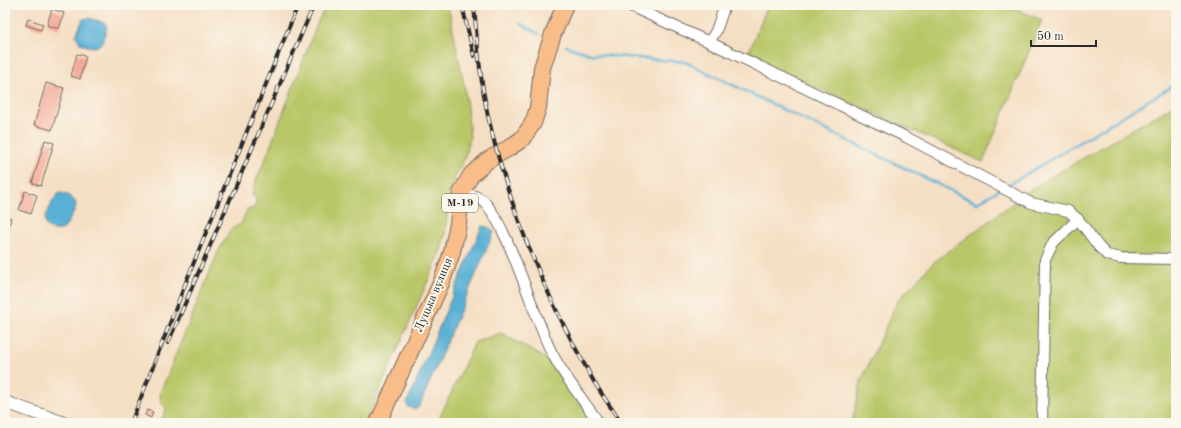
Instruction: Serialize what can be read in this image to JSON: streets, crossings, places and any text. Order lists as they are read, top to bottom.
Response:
{
  "streets": {
    "highway": ["М-19", "Луцька вулиця"]
  },
  "scale_bar": "50 m"
}
